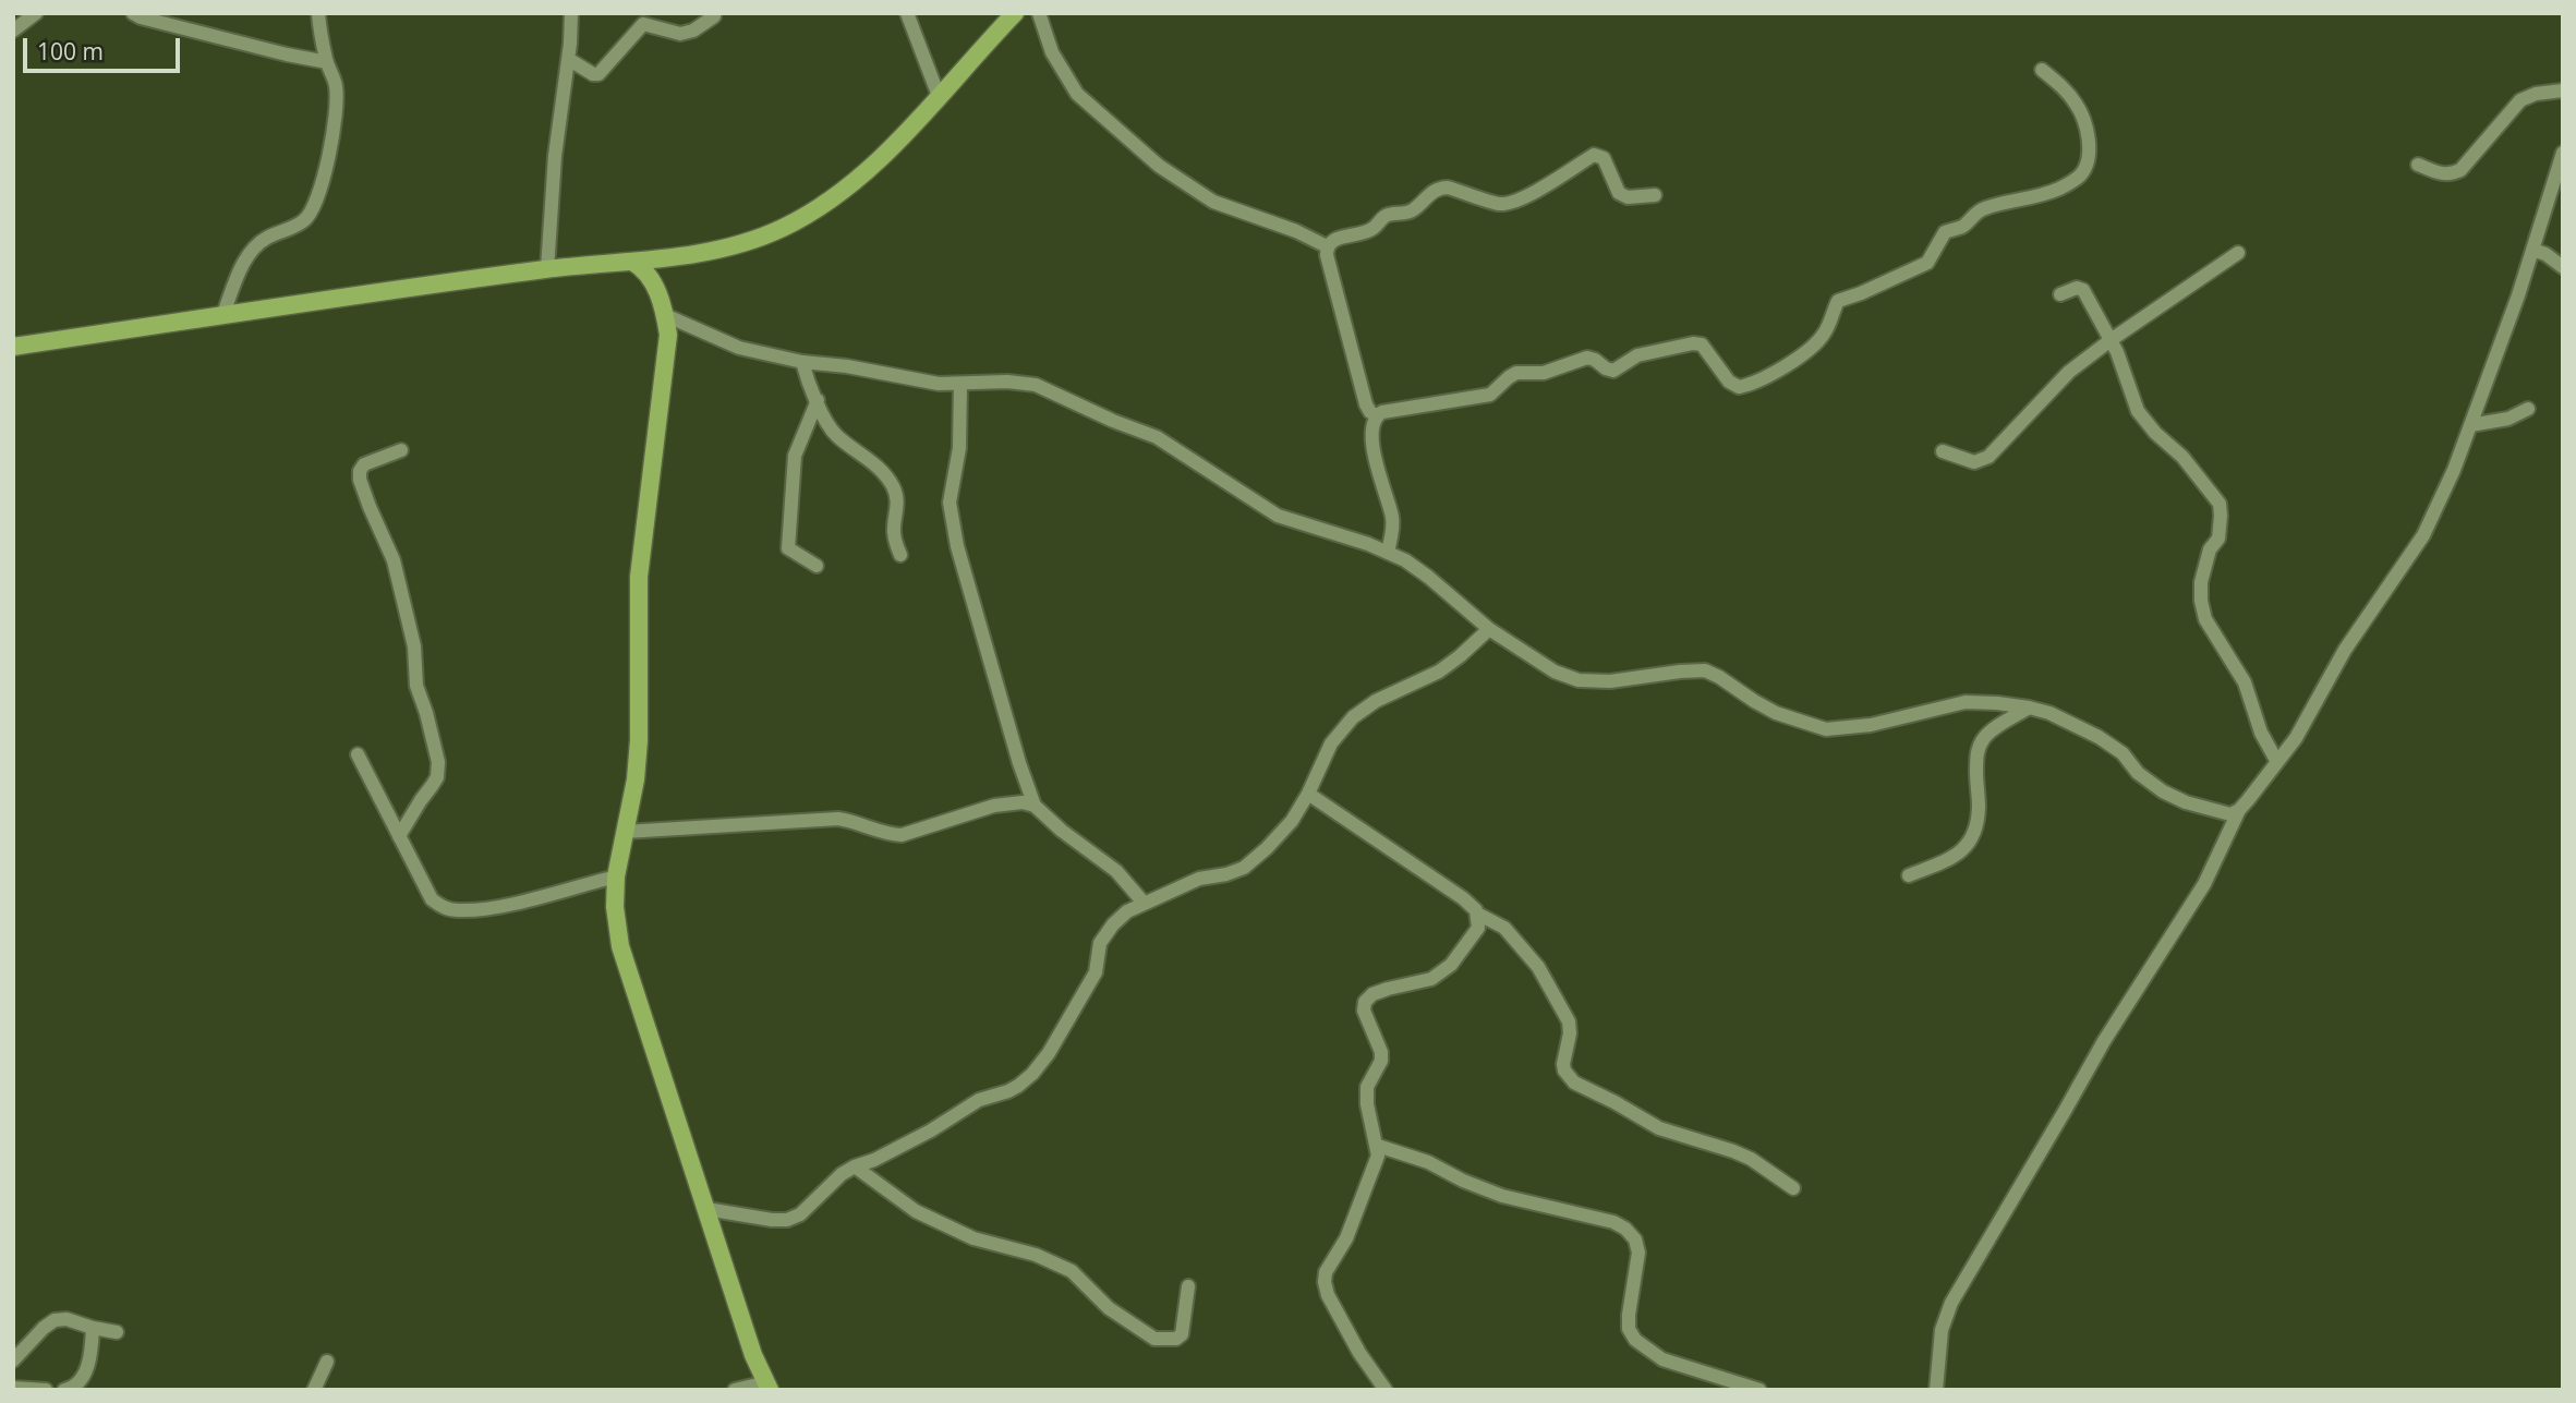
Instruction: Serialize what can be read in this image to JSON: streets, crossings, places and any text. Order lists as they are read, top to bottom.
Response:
{
  "scale_bar": "100 m"
}
